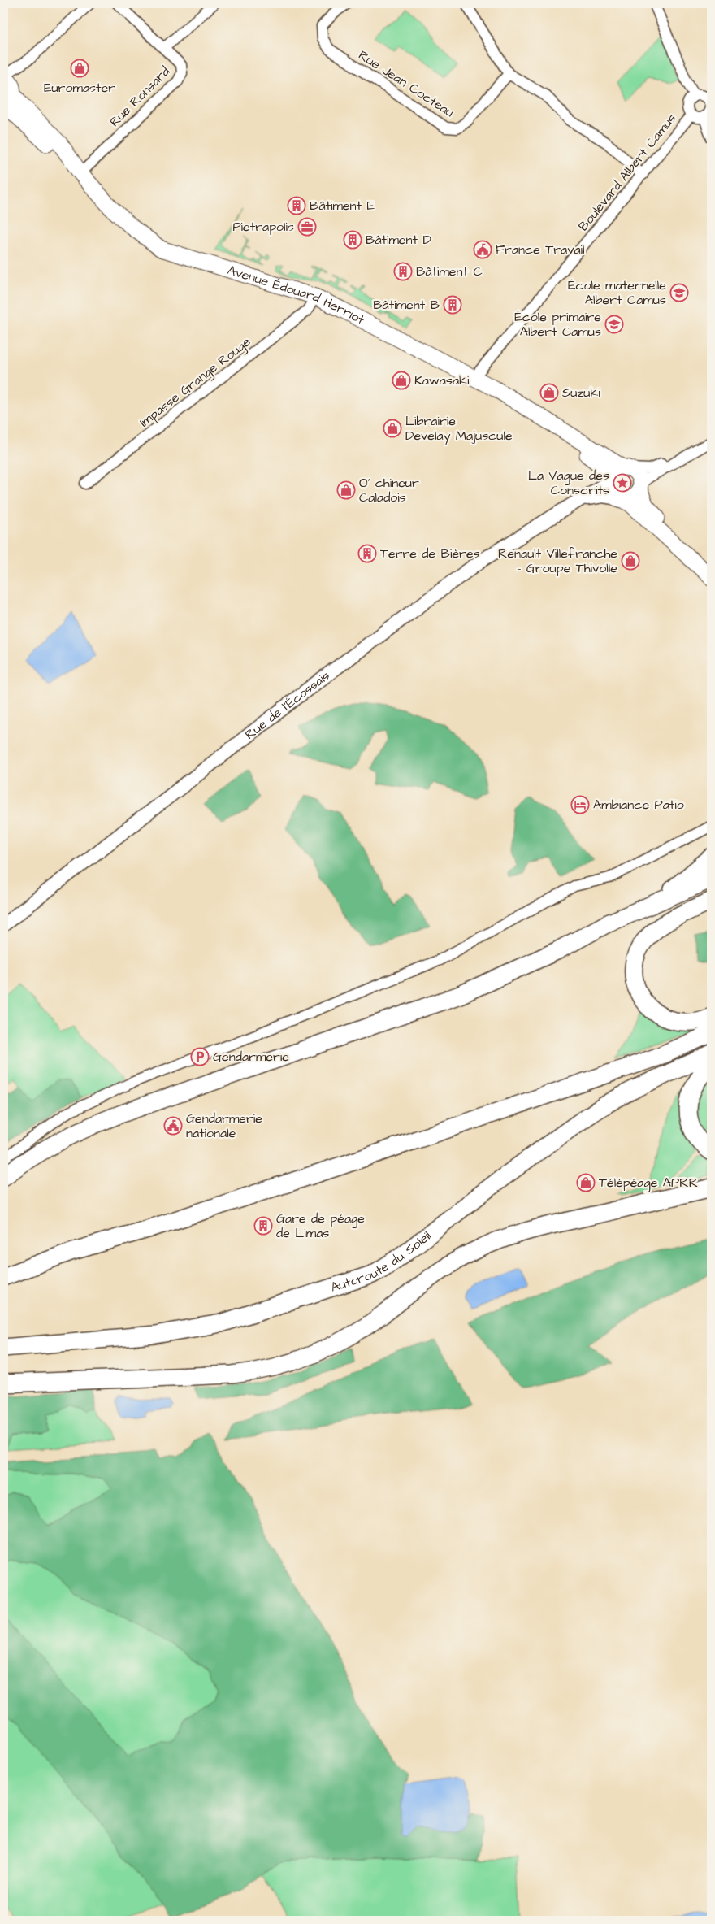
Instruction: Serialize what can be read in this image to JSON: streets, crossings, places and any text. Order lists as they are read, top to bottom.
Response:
{
  "streets": {
    "highway": ["Autoroute du Soleil"],
    "main road": ["Avenue Édouard Herriot", "Rue de l'Écossais"],
    "street": [
      "Rue Jean Cocteau",
      "Rue Ronsard",
      "Boulevard Albert Camus",
      "Impasse Grange Rouge"
    ]
  },
  "crossings": [
    ["Rue Ronsard", "Avenue Édouard Herriot"],
    ["Boulevard Albert Camus", "Avenue Édouard Herriot"],
    ["Avenue Édouard Herriot", "Impasse Grange Rouge"],
    ["Avenue Édouard Herriot", "Rue de l'Écossais"]
  ],
  "places": {
    "shop": [
      "Euromaster",
      "Kawasaki",
      "Suzuki",
      "Librairie Develay Majuscule",
      "O' chineur Caladois",
      "Renault Villefranche - Groupe Thivolle",
      "Télépéage APRR"
    ],
    "building": [
      "Bâtiment E",
      "Bâtiment D",
      "Bâtiment C",
      "Bâtiment B",
      "Terre de Bières",
      "Gare de péage de Limas"
    ],
    "office": ["Pietrapolis"],
    "public building": ["France Travail", "Gendarmerie nationale"],
    "school or university": ["École maternelle Albert Camus", "École primaire Albert Camus"],
    "place": ["La Vague des Conscrits"],
    "hotel": ["Ambiance Patio"],
    "parking": ["Gendarmerie"]
  }
}
